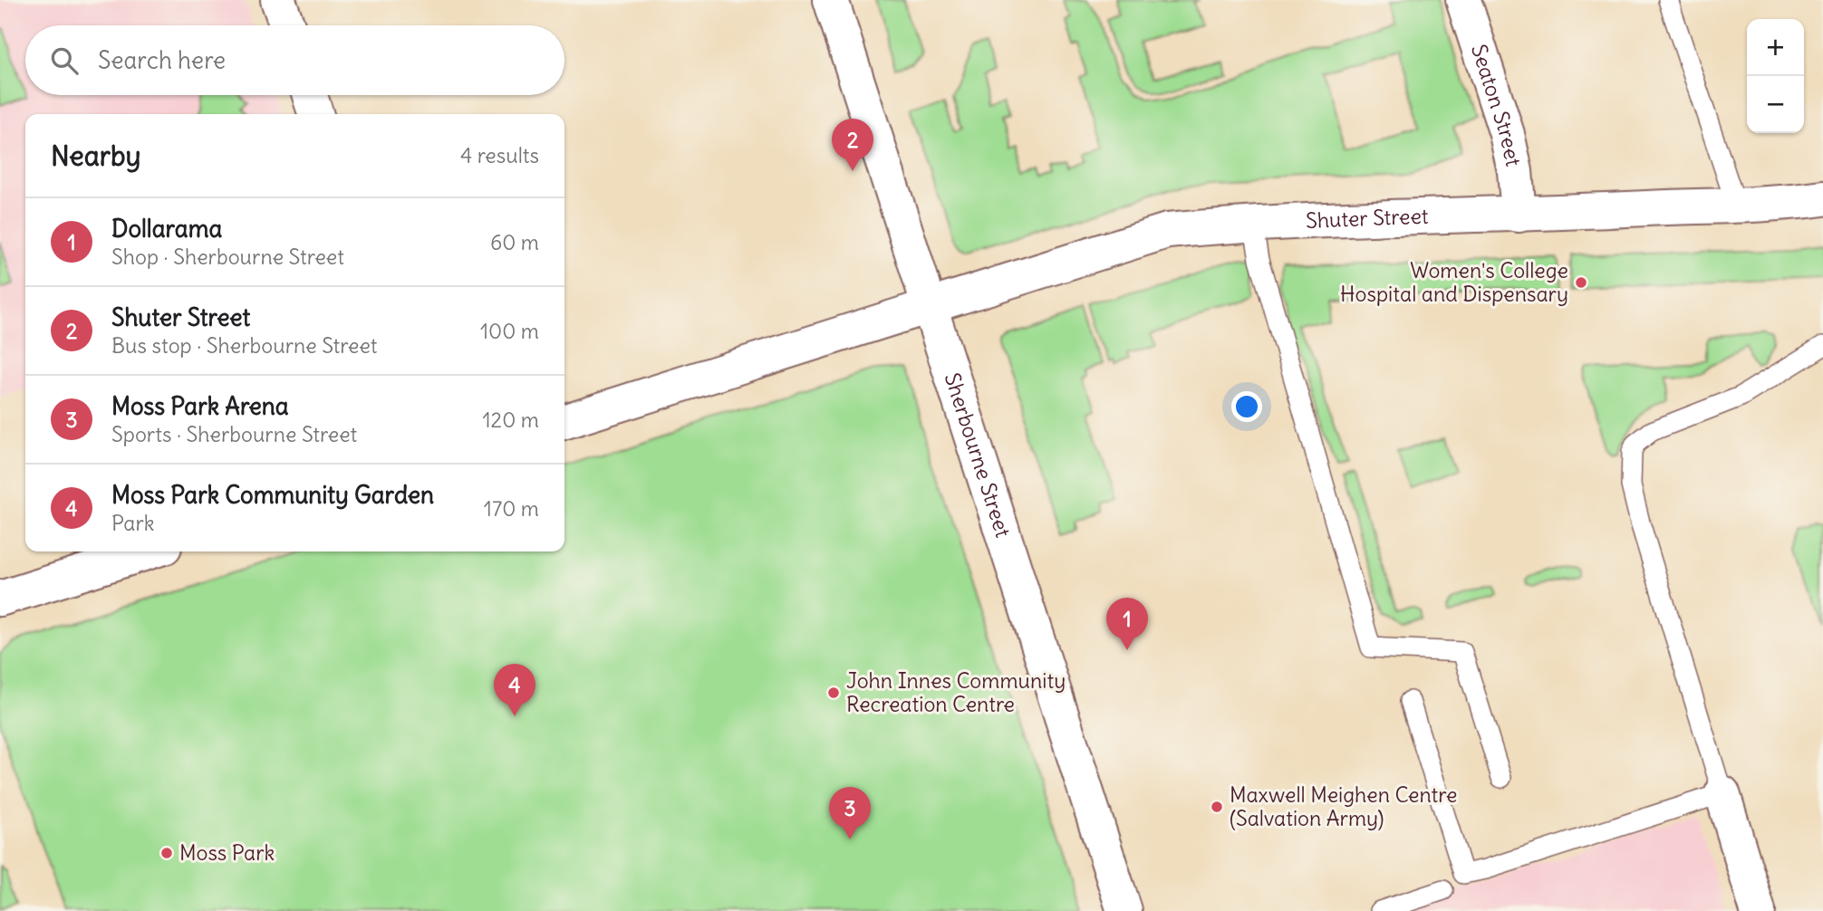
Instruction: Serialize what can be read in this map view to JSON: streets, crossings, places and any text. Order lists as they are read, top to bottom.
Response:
{
  "streets": {
    "street": ["Seaton Street", "Shuter Street", "Sherbourne Street"]
  },
  "crossings": [
    ["Seaton Street", "Shuter Street"],
    ["Shuter Street", "Sherbourne Street"]
  ],
  "places": [
    "Women's College Hospital and Dispensary",
    "John Innes Community Recreation Centre",
    "Maxwell Meighen Centre (Salvation Army)",
    "Moss Park"
  ],
  "page": {
    "map_buttons": ["+", "−"],
    "search": "Search here",
    "heading": ["Nearby", "4 results"],
    "pins": [
      "2",
      "1",
      "4",
      "3"
    ],
    "list": [
      {
        "mark": "1",
        "name": "Dollarama",
        "note": "Shop · Sherbourne Street",
        "value": "60 m"
      },
      {
        "mark": "2",
        "name": "Shuter Street",
        "note": "Bus stop · Sherbourne Street",
        "value": "100 m"
      },
      {
        "mark": "3",
        "name": "Moss Park Arena",
        "note": "Sports · Sherbourne Street",
        "value": "120 m"
      },
      {
        "mark": "4",
        "name": "Moss Park Community Garden",
        "note": "Park",
        "value": "170 m"
      }
    ]
  }
}
